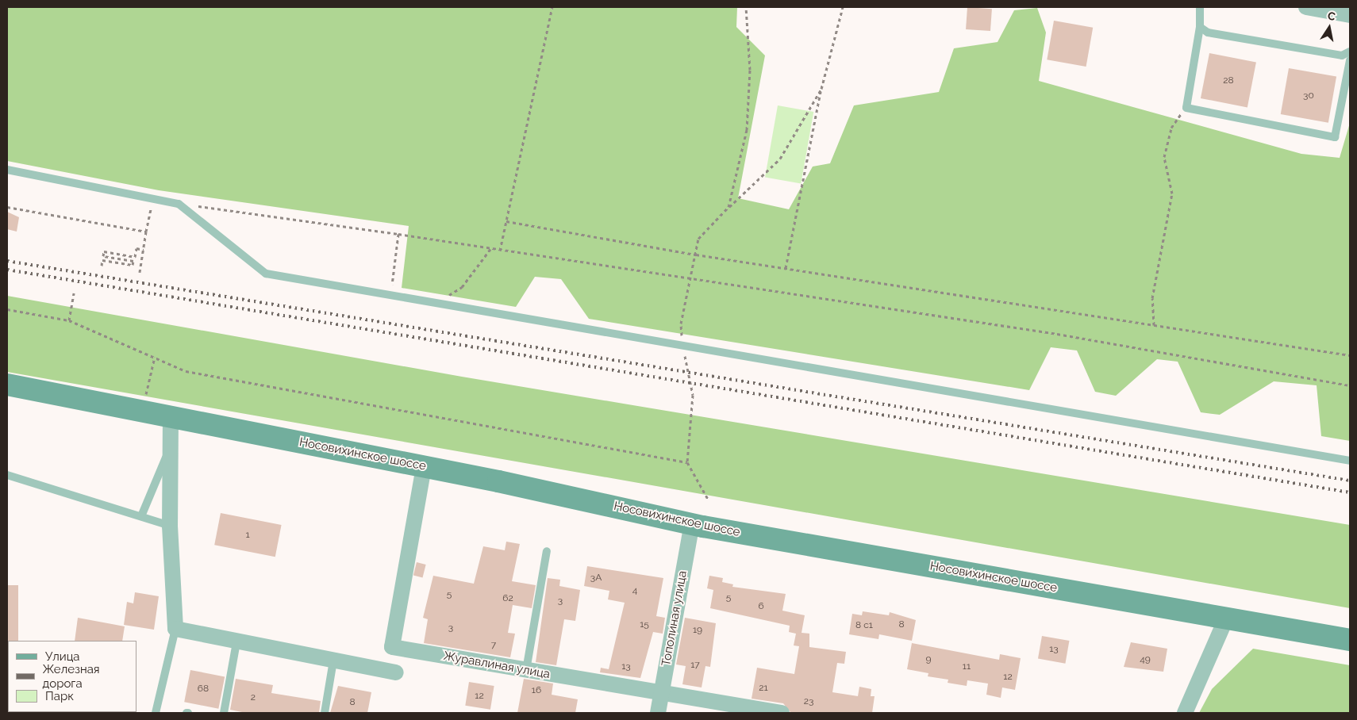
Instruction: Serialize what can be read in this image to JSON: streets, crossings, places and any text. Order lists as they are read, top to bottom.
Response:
{
  "streets": {
    "main road": ["Носовихинское шоссе"],
    "street": ["Тополиная улица", "Журавлиная улица"]
  },
  "crossings": [
    ["Носовихинское шоссе", "Тополиная улица"],
    ["Носовихинское шоссе", "Журавлиная улица"],
    ["Тополиная улица", "Журавлиная улица"]
  ],
  "house_numbers": [
    "28",
    "30",
    "1",
    "3А",
    "4",
    "5",
    "5",
    "62",
    "3",
    "6",
    "15",
    "8",
    "8 с1",
    "3",
    "19",
    "7",
    "13",
    "9",
    "49",
    "17",
    "13",
    "11",
    "12",
    "21",
    "68",
    "16",
    "12",
    "2",
    "23",
    "8"
  ],
  "legend": ["Улица", "Железная дорога", "Парк"],
  "north": "top"
}
